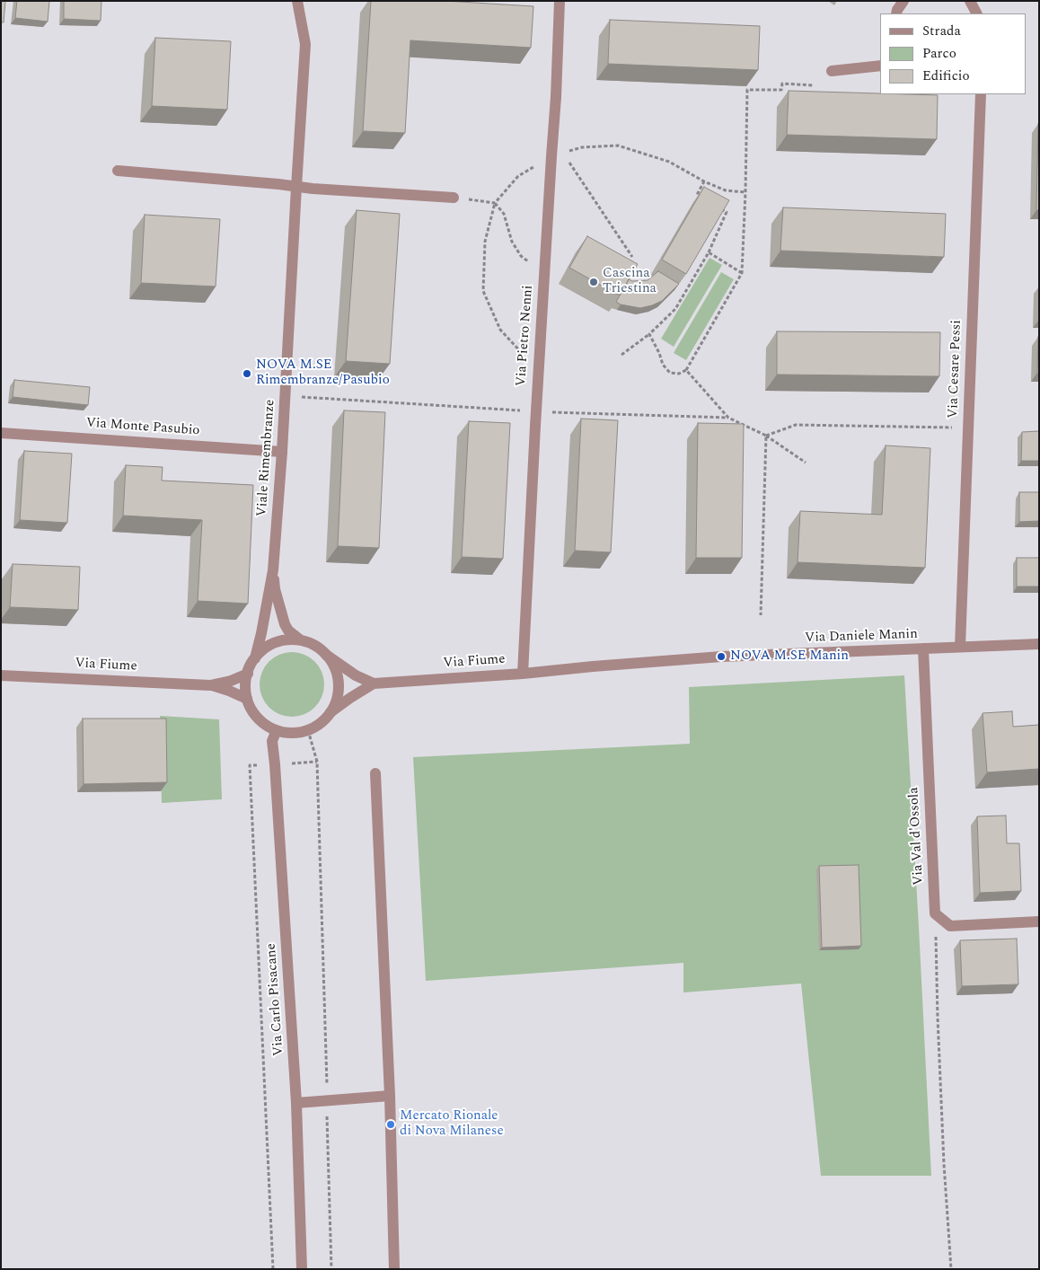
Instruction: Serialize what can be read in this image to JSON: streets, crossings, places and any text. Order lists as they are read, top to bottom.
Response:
{
  "streets": {
    "street": [
      "Via Pietro Nenni",
      "Via Cesare Pessi",
      "Via Monte Pasubio",
      "Viale Rimembranze",
      "Via Daniele Manin",
      "Via Fiume",
      "Via Val d'Ossola",
      "Via Carlo Pisacane"
    ]
  },
  "crossings": [
    ["Via Pietro Nenni", "Via Daniele Manin"],
    ["Via Pietro Nenni", "Via Fiume"],
    ["Via Cesare Pessi", "Via Daniele Manin"],
    ["Via Monte Pasubio", "Viale Rimembranze"],
    ["Viale Rimembranze", "Via Fiume"],
    ["Viale Rimembranze", "Via Carlo Pisacane"],
    ["Via Daniele Manin", "Via Fiume"],
    ["Via Daniele Manin", "Via Val d'Ossola"],
    ["Via Fiume", "Via Carlo Pisacane"]
  ],
  "places": [
    "Cascina Triestina",
    "NOVA M.SE Rimembranze/Pasubio",
    "NOVA M.SE Manin",
    "Mercato Rionale di Nova Milanese"
  ],
  "legend": ["Strada", "Parco", "Edificio"]
}
